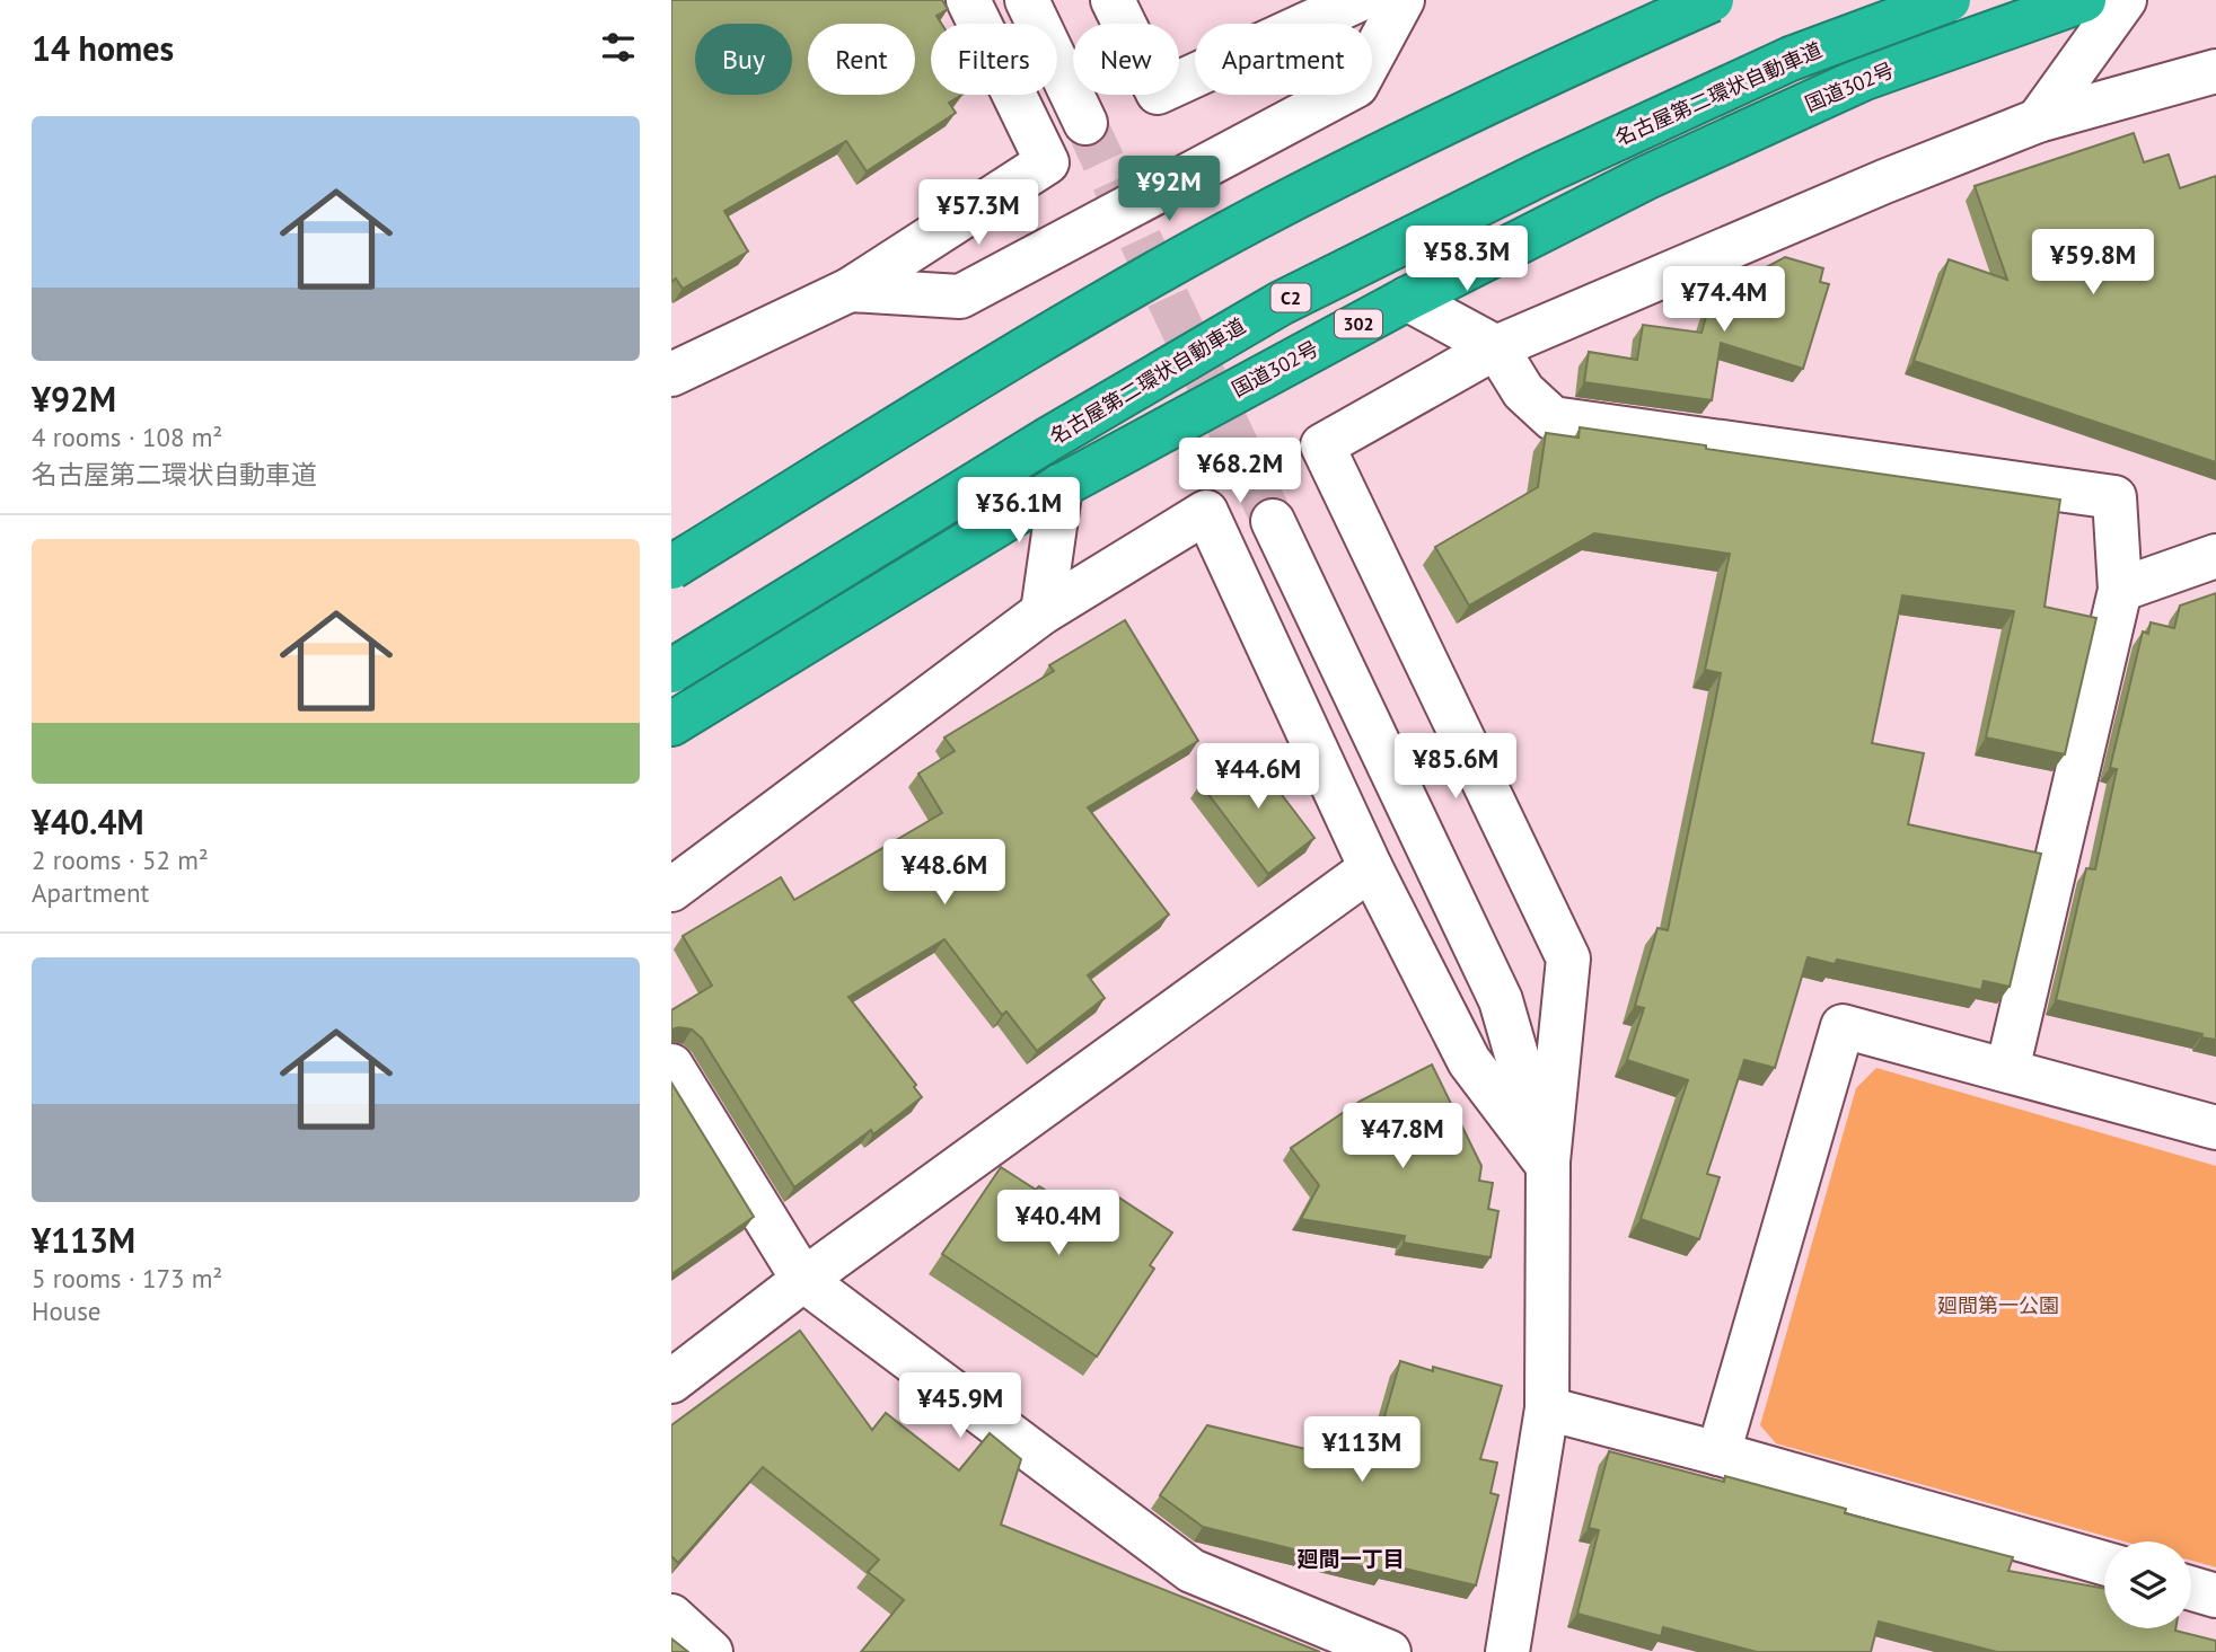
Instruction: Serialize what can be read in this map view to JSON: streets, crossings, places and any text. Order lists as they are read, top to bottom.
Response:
{
  "streets": {
    "highway": [
      "国道302号",
      "名古屋第二環状自動車道",
      "C2",
      "302"
    ]
  },
  "districts": ["廻間一丁目"],
  "parks": ["廻間第一公園"],
  "page": {
    "heading": "14 homes",
    "chip": [
      "Buy",
      "Rent",
      "Filters",
      "New",
      "Apartment"
    ],
    "list": [
      {
        "name": "¥92M",
        "note": "4 rooms · 108 m² · 名古屋第二環状自動車道"
      },
      {
        "name": "¥40.4M",
        "note": "2 rooms · 52 m² · Apartment"
      },
      {
        "name": "¥113M",
        "note": "5 rooms · 173 m² · House"
      }
    ],
    "price": [
      "¥92M",
      "¥57.3M",
      "¥58.3M",
      "¥59.8M",
      "¥74.4M",
      "¥68.2M",
      "¥36.1M",
      "¥85.6M",
      "¥44.6M",
      "¥48.6M",
      "¥47.8M",
      "¥40.4M",
      "¥45.9M",
      "¥113M"
    ]
  }
}
